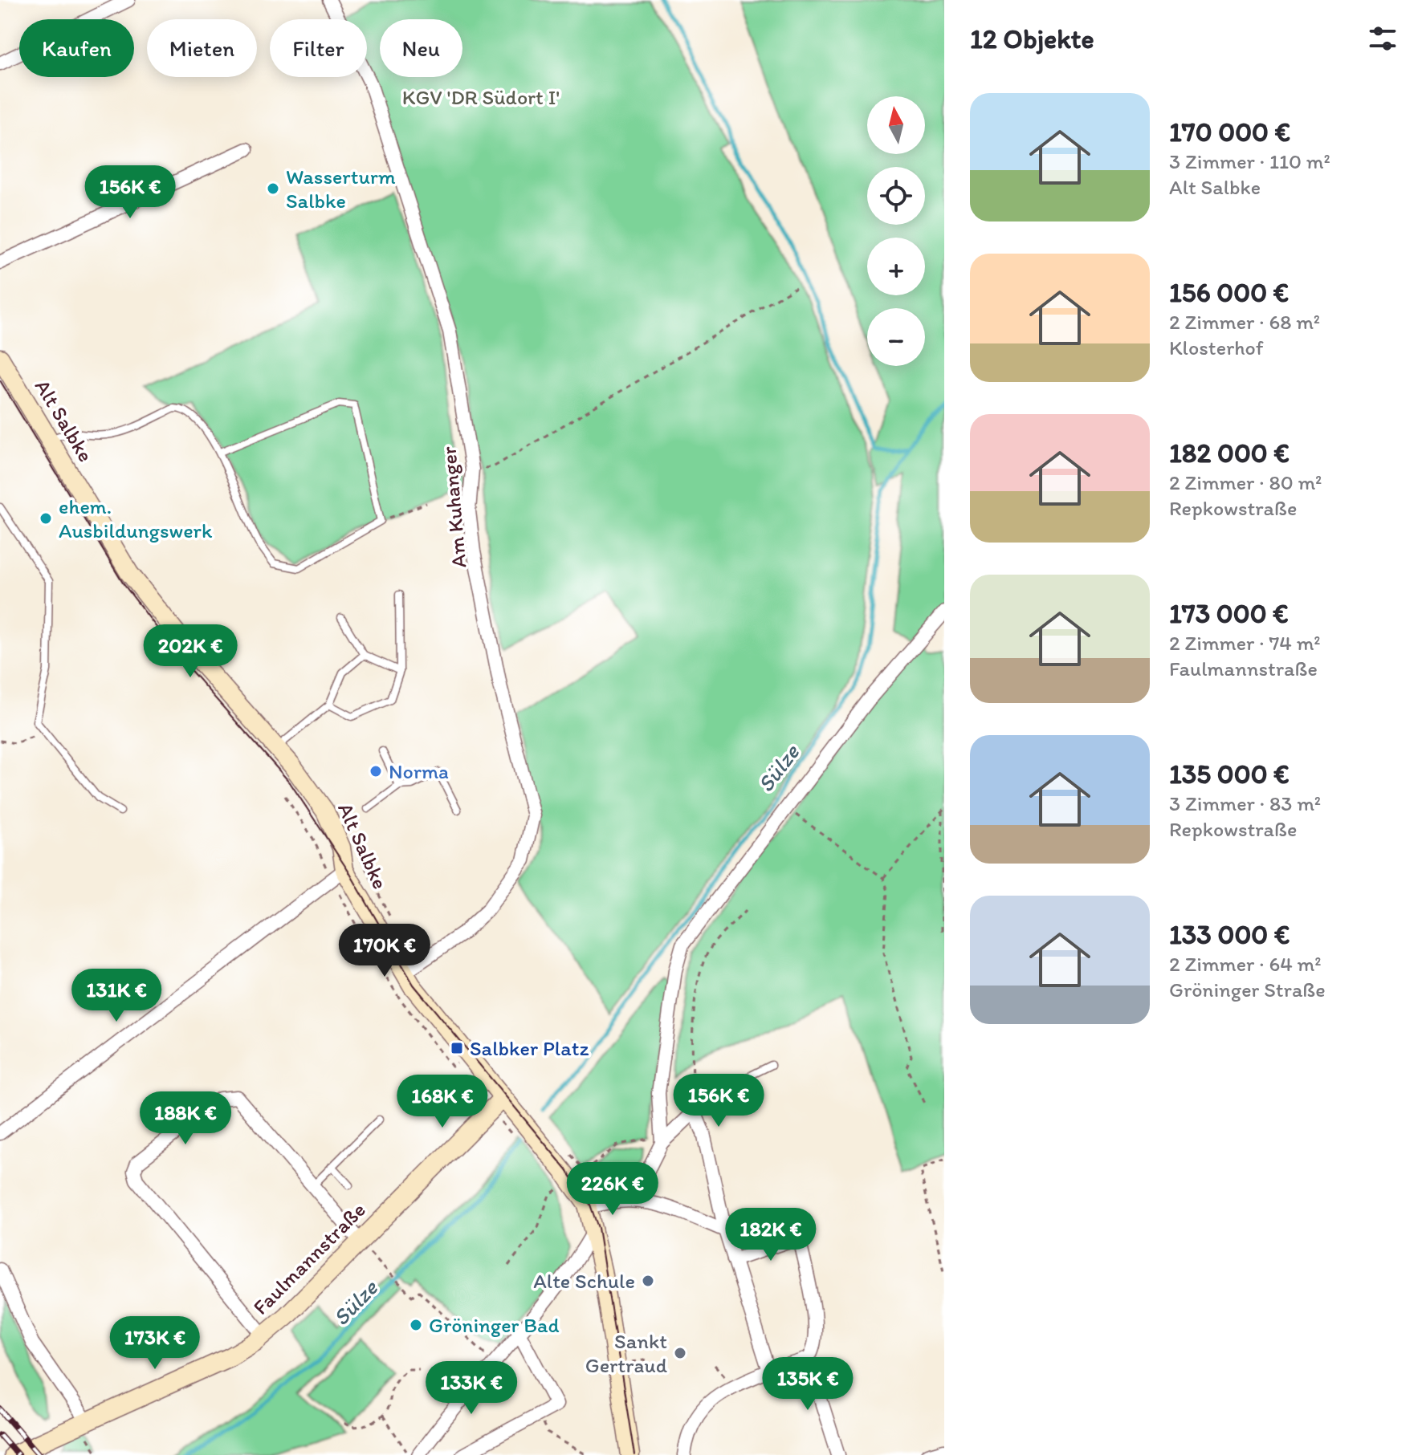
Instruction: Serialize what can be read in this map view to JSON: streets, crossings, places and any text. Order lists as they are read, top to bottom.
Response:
{
  "streets": {
    "main road": ["Alt Salbke", "Faulmannstraße"],
    "street": ["Am Kuhanger"]
  },
  "crossings": [
    ["Alt Salbke", "Am Kuhanger"],
    ["Alt Salbke", "Faulmannstraße"]
  ],
  "water": ["Sülze"],
  "parks": ["KGV 'DR Südort I'"],
  "places": {
    "other": [
      "Wasserturm Salbke",
      "ehem. Ausbildungswerk",
      "Norma",
      "Alte Schule",
      "Gröninger Bad",
      "Sankt Gertraud"
    ],
    "transit": ["Salbker Platz"]
  },
  "north": "top",
  "page": {
    "heading": "12 Objekte",
    "chip": [
      "Kaufen",
      "Mieten",
      "Filter",
      "Neu"
    ],
    "list": [
      {
        "name": "170 000 €",
        "note": "3 Zimmer · 110 m² · Alt Salbke"
      },
      {
        "name": "156 000 €",
        "note": "2 Zimmer · 68 m² · Klosterhof"
      },
      {
        "name": "182 000 €",
        "note": "2 Zimmer · 80 m² · Repkowstraße"
      },
      {
        "name": "173 000 €",
        "note": "2 Zimmer · 74 m² · Faulmannstraße"
      },
      {
        "name": "135 000 €",
        "note": "3 Zimmer · 83 m² · Repkowstraße"
      },
      {
        "name": "133 000 €",
        "note": "2 Zimmer · 64 m² · Gröninger Straße"
      }
    ],
    "map_buttons": ["+", "−"],
    "price": [
      "156K €",
      "202K €",
      "170K €",
      "131K €",
      "156K €",
      "168K €",
      "188K €",
      "226K €",
      "182K €",
      "173K €",
      "135K €",
      "133K €"
    ]
  }
}
